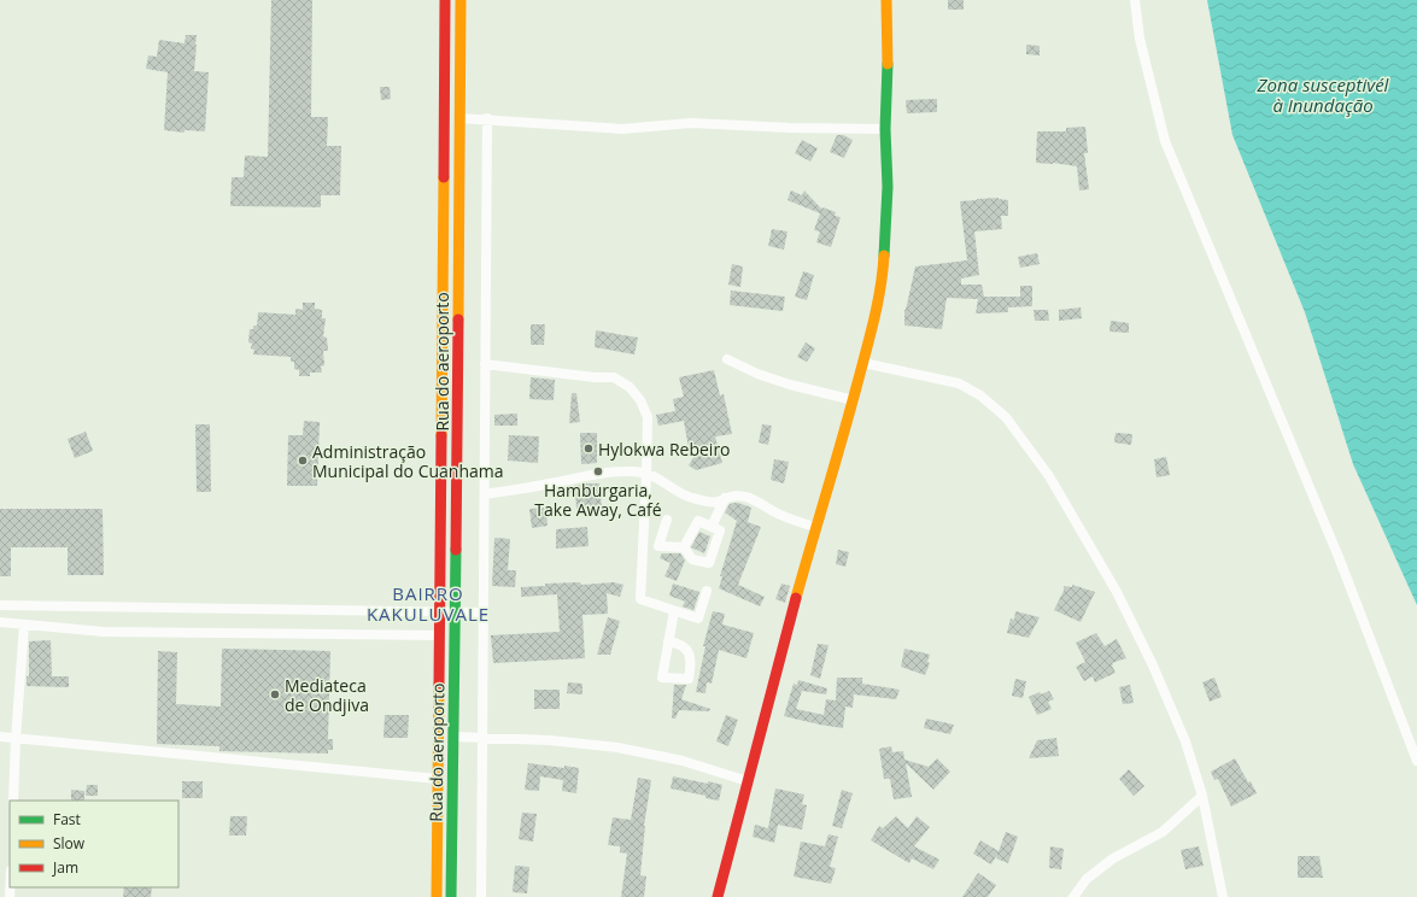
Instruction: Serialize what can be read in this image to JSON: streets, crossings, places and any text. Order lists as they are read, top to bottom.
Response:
{
  "streets": {
    "main road": ["Rua do aeroporto"]
  },
  "districts": ["BAIRRO KAKULUVALE"],
  "water": ["Zona susceptivél à Inundação"],
  "places": [
    "Hylokwa Rebeiro",
    "Administração Municipal do Cuanhama",
    "Hamburgaria, Take Away, Café",
    "Mediateca de Ondjiva"
  ],
  "legend": ["Fast", "Slow", "Jam"]
}
